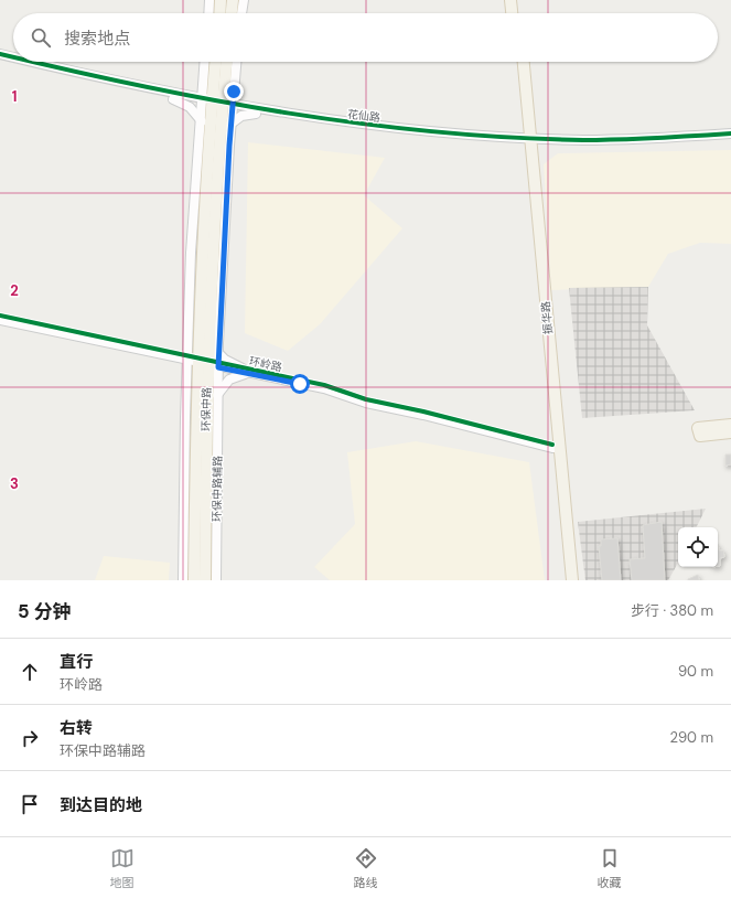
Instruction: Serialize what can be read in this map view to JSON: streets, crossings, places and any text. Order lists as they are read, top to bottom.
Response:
{
  "streets": {
    "main road": ["振华路", "环保中路"],
    "street": ["花仙路", "环岭路", "环保中路辅路"]
  },
  "crossings": [
    ["花仙路", "振华路"],
    ["花仙路", "环保中路"],
    ["花仙路", "环保中路辅路"],
    ["振华路", "环岭路"],
    ["环岭路", "环保中路"],
    ["环岭路", "环保中路辅路"],
    ["环保中路", "环保中路辅路"]
  ],
  "page": {
    "search": "搜索地点",
    "heading": ["5 分钟", "步行 · 380 m"],
    "list": [
      ["直行", "环岭路", "90 m"],
      ["右转", "环保中路辅路", "290 m"],
      "到达目的地"
    ],
    "nav": ["地图", "路线", "收藏"]
  },
  "grid": {
    "rows": ["1", "2", "3"]
  }
}
